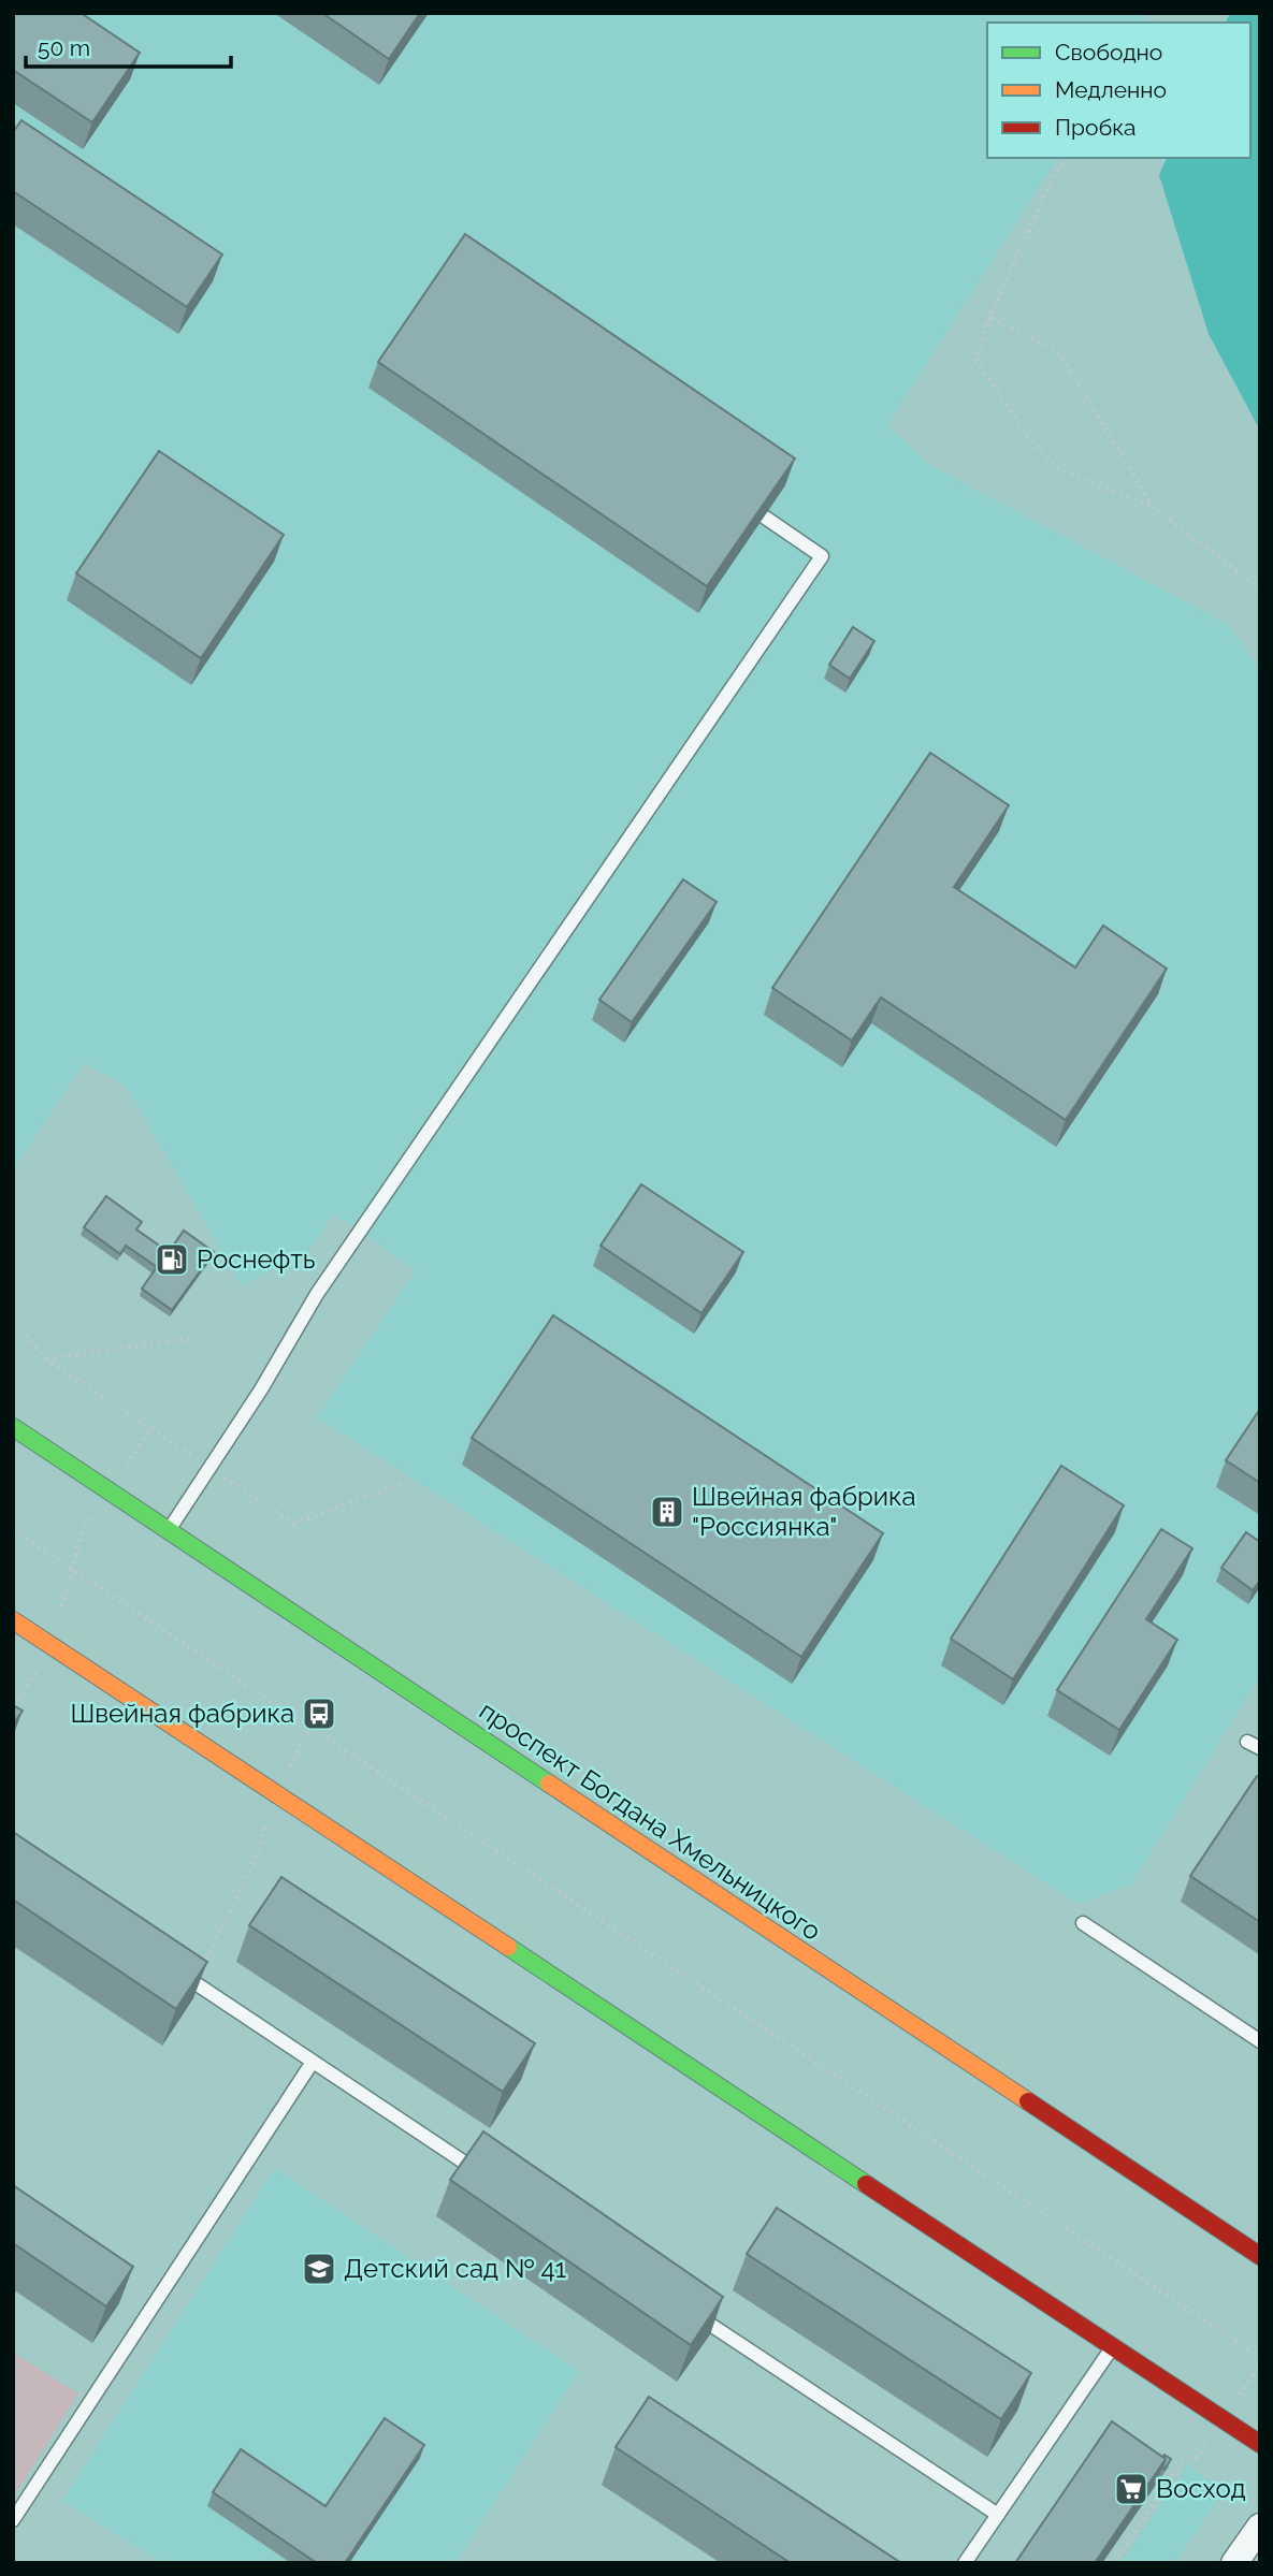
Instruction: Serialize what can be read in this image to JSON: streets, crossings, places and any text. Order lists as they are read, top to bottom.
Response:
{
  "streets": {
    "main road": ["проспект Богдана Хмельницкого"]
  },
  "places": {
    "fuel station": ["Роснефть"],
    "building": ["Швейная фабрика \"Россиянка\""],
    "bus stop": ["Швейная фабрика"],
    "school or university": ["Детский сад № 41"],
    "supermarket": ["Восход"]
  },
  "legend": ["Свободно", "Медленно", "Пробка"],
  "scale_bar": "50 m"
}
